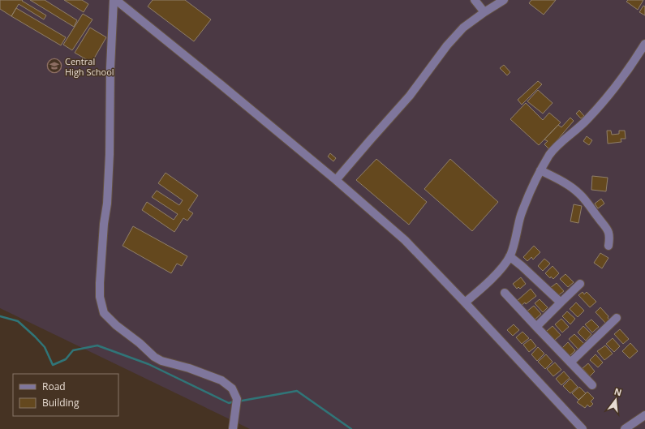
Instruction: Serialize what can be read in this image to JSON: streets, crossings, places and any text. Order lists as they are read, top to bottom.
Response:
{
  "places": {
    "school or university": ["Central High School"]
  },
  "legend": ["Road", "Building"],
  "north": "top"
}
